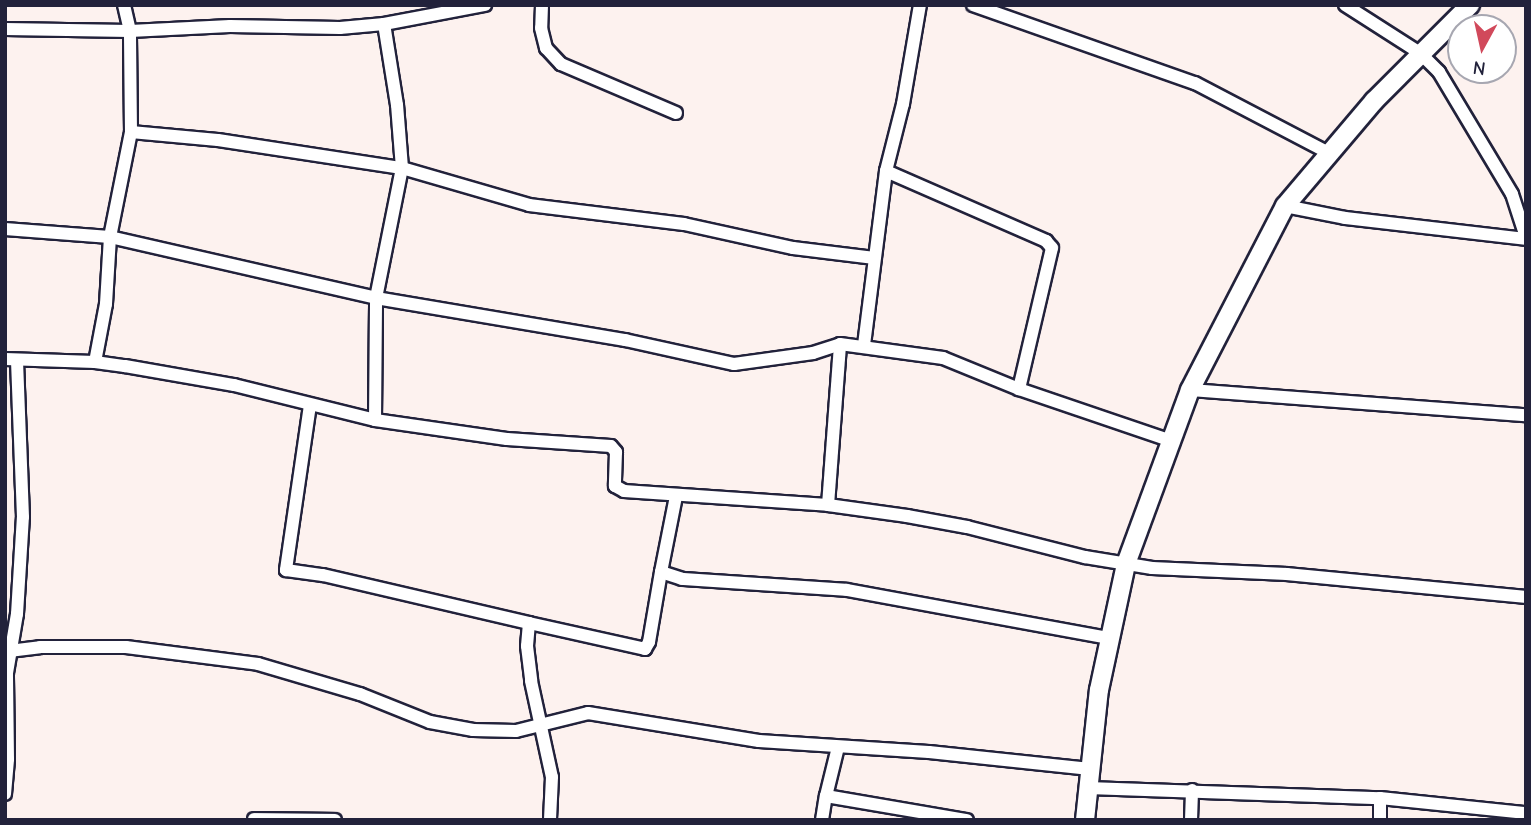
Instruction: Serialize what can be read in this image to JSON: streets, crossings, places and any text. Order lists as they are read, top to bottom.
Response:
{
  "north": "bottom"
}
